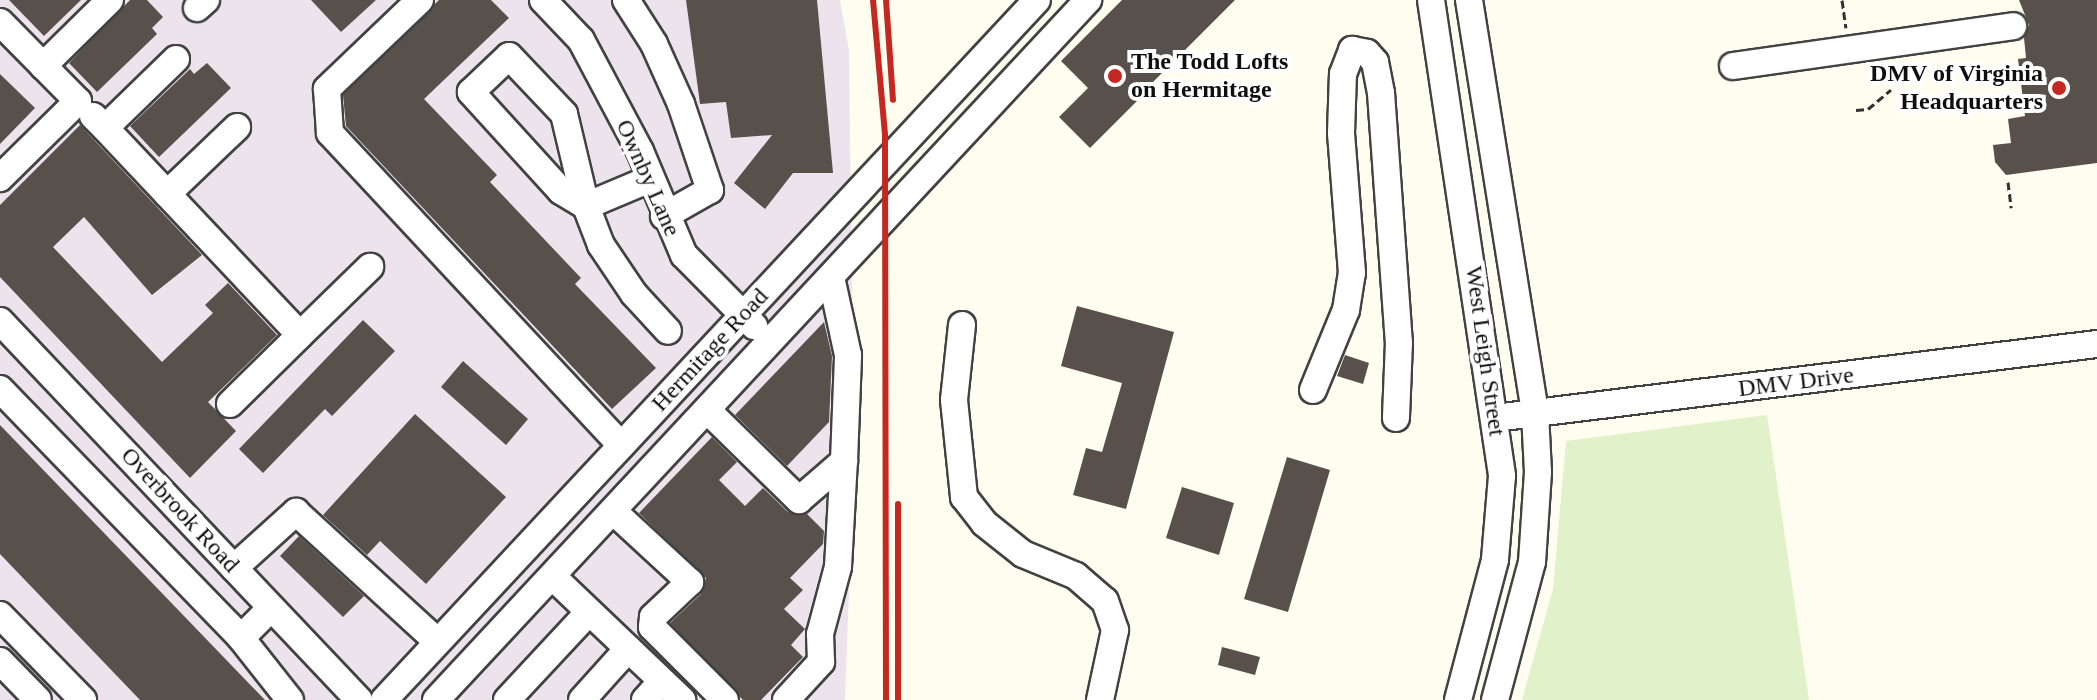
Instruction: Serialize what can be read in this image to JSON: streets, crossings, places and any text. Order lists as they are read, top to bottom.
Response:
{
  "streets": {
    "street": [
      "Ownby Lane",
      "Hermitage Road",
      "West Leigh Street",
      "DMV Drive",
      "Overbrook Road"
    ]
  },
  "crossings": [
    ["Ownby Lane", "Hermitage Road"],
    ["West Leigh Street", "DMV Drive"]
  ],
  "places": ["The Todd Lofts on Hermitage", "DMV of Virginia Headquarters"]
}
